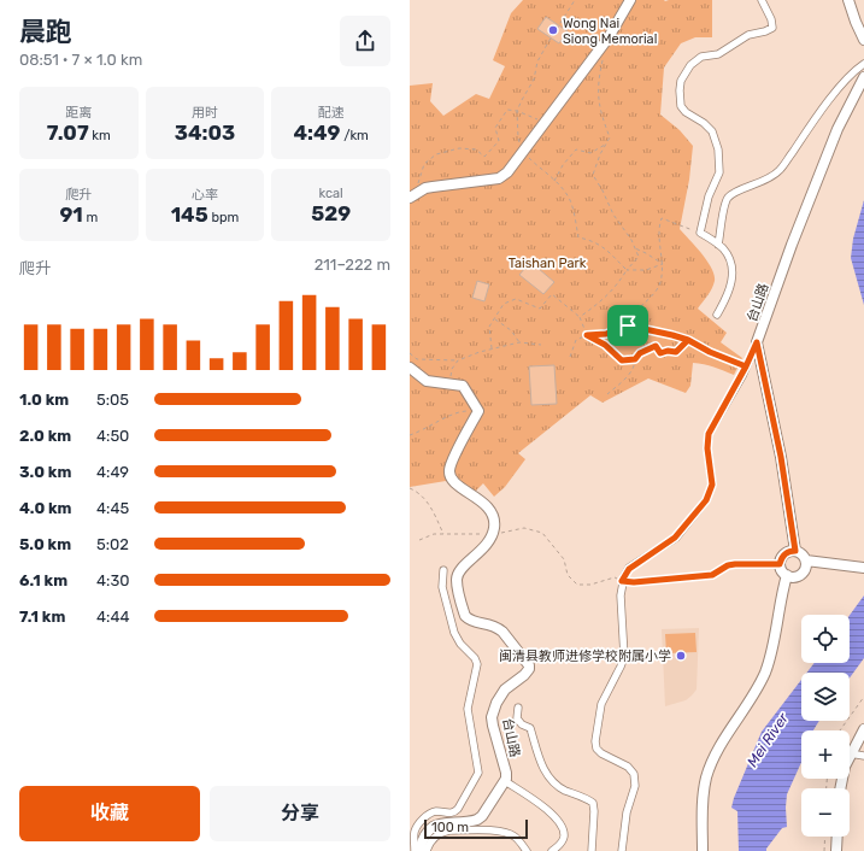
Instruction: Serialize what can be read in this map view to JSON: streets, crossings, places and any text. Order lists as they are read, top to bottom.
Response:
{
  "streets": {
    "street": ["台山路"]
  },
  "water": ["Mei River"],
  "parks": ["Taishan Park"],
  "places": ["Wong Nai Siong Memorial", "闽清县教师进修学校附属小学"],
  "scale_bar": "100 m",
  "page": {
    "heading": ["晨跑", "08:51 · 7 × 1.0 km"],
    "stats": [
      ["距离", "7.07 km"],
      ["用时", "34:03"],
      ["配速", "4:49 /km"],
      ["爬升", "91 m"],
      ["心率", "145 bpm"],
      ["kcal", "529"]
    ],
    "chart": ["爬升", "211–222 m"],
    "list": [
      {
        "name": "1.0 km",
        "note": "5:05"
      },
      {
        "name": "2.0 km",
        "note": "4:50"
      },
      {
        "name": "3.0 km",
        "note": "4:49"
      },
      {
        "name": "4.0 km",
        "note": "4:45"
      },
      {
        "name": "5.0 km",
        "note": "5:02"
      },
      {
        "name": "6.1 km",
        "note": "4:30"
      },
      {
        "name": "7.1 km",
        "note": "4:44"
      }
    ],
    "map_buttons": ["+", "−"],
    "buttons": ["收藏", "分享"],
    "scale": "100 m"
  }
}
